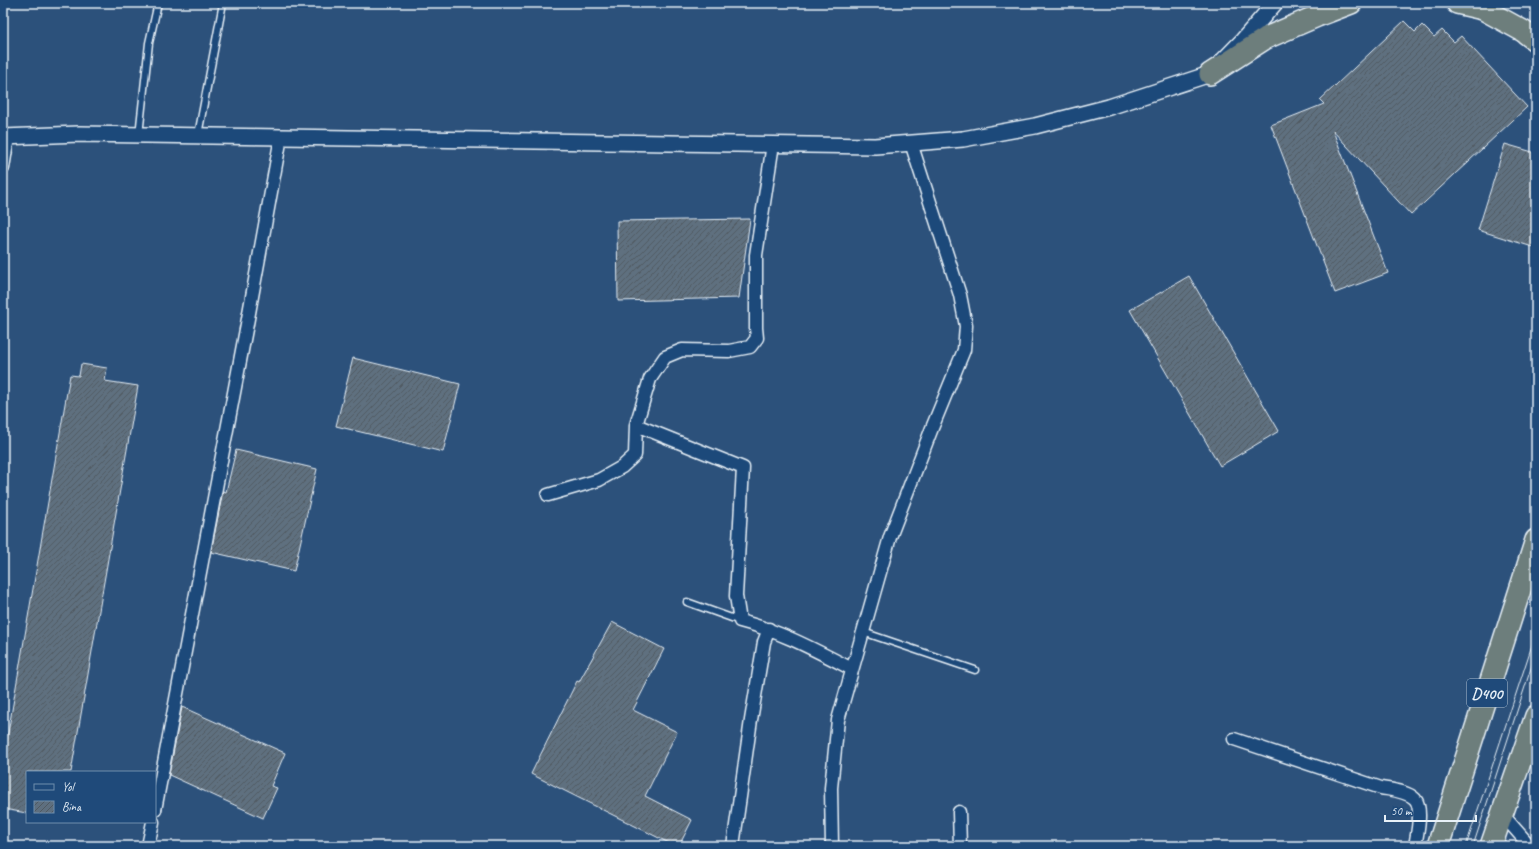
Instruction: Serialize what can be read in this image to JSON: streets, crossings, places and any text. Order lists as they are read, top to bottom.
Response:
{
  "streets": {
    "highway": ["D400"]
  },
  "legend": ["Yol", "Bina"],
  "scale_bar": "50 m"
}
